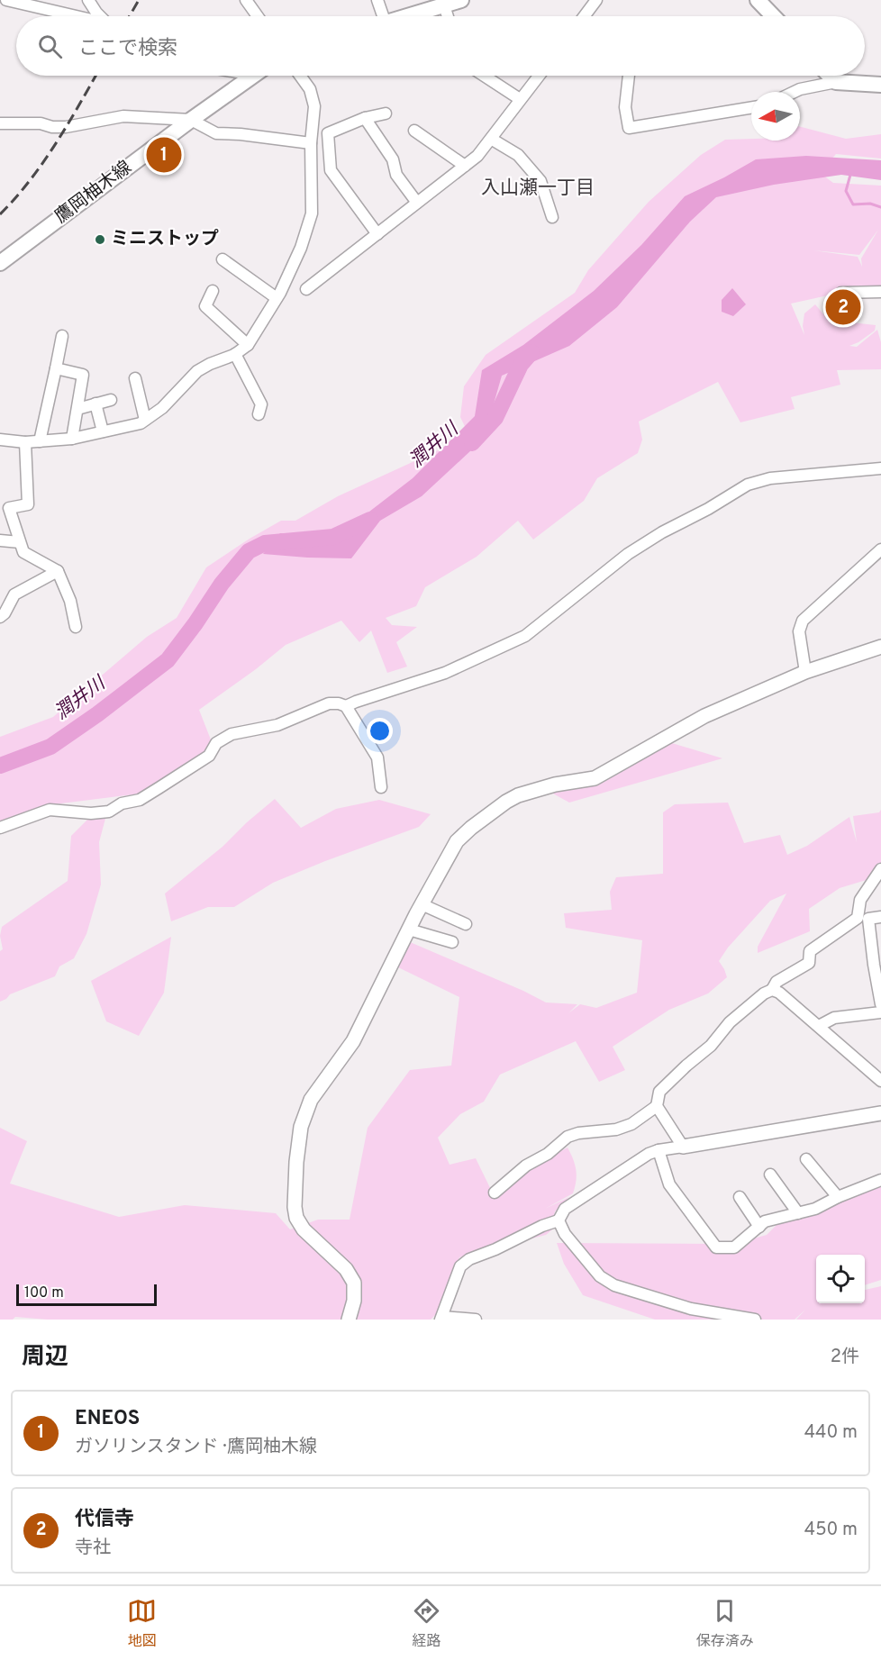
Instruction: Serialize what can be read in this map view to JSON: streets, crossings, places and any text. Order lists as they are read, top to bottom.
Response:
{
  "streets": {
    "main road": ["鷹岡柚木線"]
  },
  "districts": ["入山瀬一丁目"],
  "water": ["潤井川"],
  "places": ["ミニストップ"],
  "scale_bar": "100 m",
  "north": "left",
  "page": {
    "search": "ここで検索",
    "pins": ["1", "2"],
    "scale": "100 m",
    "heading": ["周辺", "2件"],
    "list": [
      {
        "mark": "1",
        "name": "ENEOS",
        "note": "ガソリンスタンド · 鷹岡柚木線",
        "value": "440 m"
      },
      {
        "mark": "2",
        "name": "代信寺",
        "note": "寺社",
        "value": "450 m"
      }
    ],
    "nav": ["地図", "経路", "保存済み"]
  }
}
